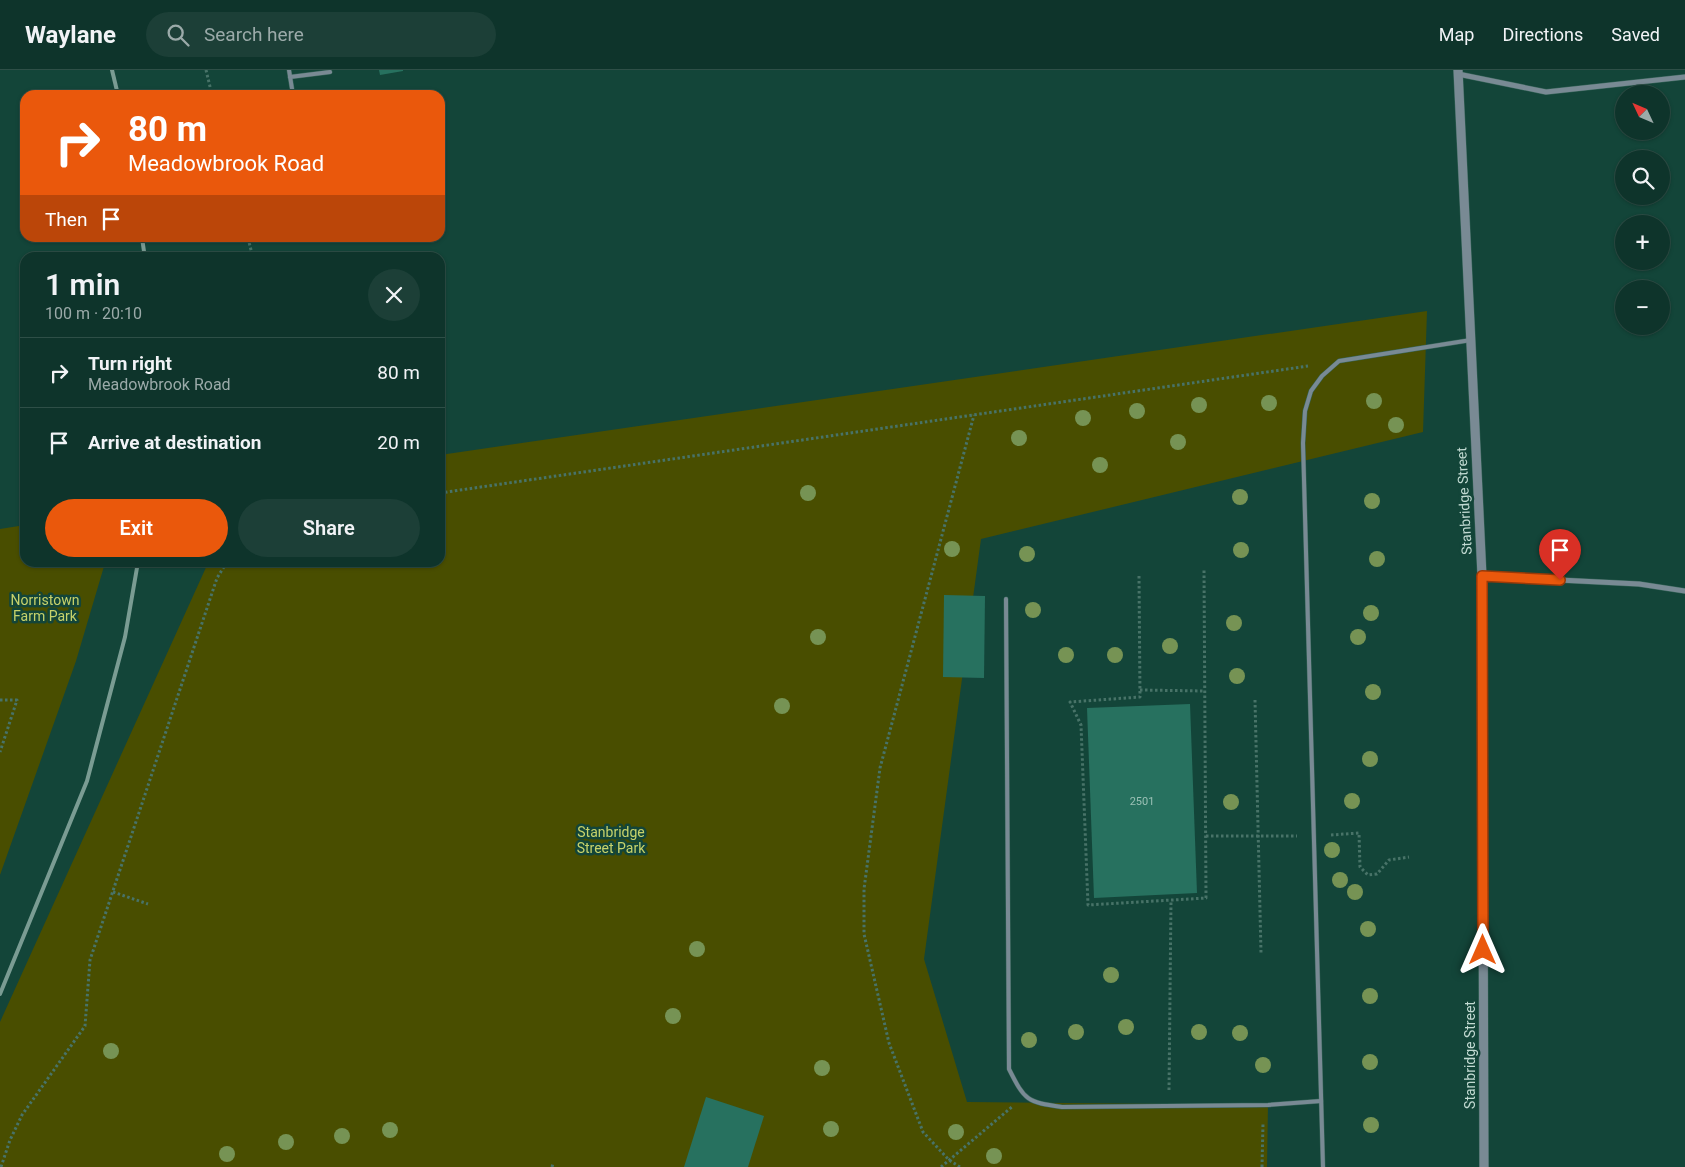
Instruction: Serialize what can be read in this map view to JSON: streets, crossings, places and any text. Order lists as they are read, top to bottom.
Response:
{
  "streets": {
    "street": ["Stanbridge Street"]
  },
  "parks": ["Norristown Farm Park", "Stanbridge Street Park"],
  "house_numbers": ["2501"],
  "north": "top left",
  "page": {
    "header": "Waylane",
    "search": "Search here",
    "nav": ["Map", "Directions", "Saved"],
    "map_buttons": ["+", "−"],
    "turn": ["80 m", "Meadowbrook Road"],
    "then": "Then",
    "heading": ["1 min", "100 m · 20:10"],
    "list": [
      {
        "name": "Turn right",
        "note": "Meadowbrook Road",
        "value": "80 m"
      },
      {
        "name": "Arrive at destination",
        "value": "20 m"
      }
    ],
    "buttons": ["Exit", "Share"]
  }
}
